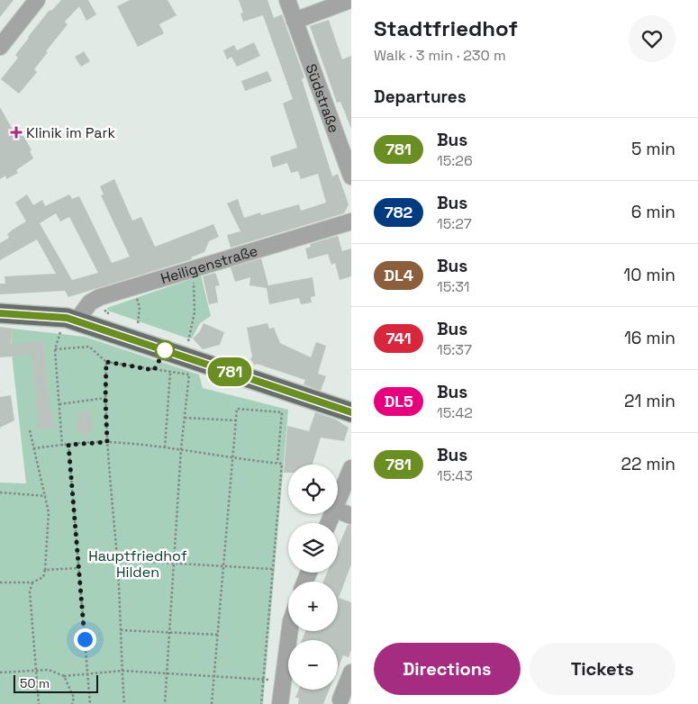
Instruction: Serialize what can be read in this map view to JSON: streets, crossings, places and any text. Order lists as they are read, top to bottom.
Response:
{
  "streets": {
    "street": ["Südstraße", "Heiligenstraße"]
  },
  "parks": ["Hauptfriedhof Hilden"],
  "places": {
    "health": ["Klinik im Park"]
  },
  "lines": ["bus line 781"],
  "scale_bar": "50 m",
  "page": {
    "on_map": "781",
    "heading": [
      ["Stadtfriedhof", "Walk · 3 min · 230 m"],
      "Departures"
    ],
    "list": [
      {
        "mark": "781",
        "name": "Bus",
        "note": "15:26",
        "value": "5 min"
      },
      {
        "mark": "782",
        "name": "Bus",
        "note": "15:27",
        "value": "6 min"
      },
      {
        "mark": "DL4",
        "name": "Bus",
        "note": "15:31",
        "value": "10 min"
      },
      {
        "mark": "741",
        "name": "Bus",
        "note": "15:37",
        "value": "16 min"
      },
      {
        "mark": "DL5",
        "name": "Bus",
        "note": "15:42",
        "value": "21 min"
      },
      {
        "mark": "781",
        "name": "Bus",
        "note": "15:43",
        "value": "22 min"
      }
    ],
    "map_buttons": ["+", "−"],
    "buttons": ["Directions", "Tickets"],
    "scale": "50 m"
  }
}
